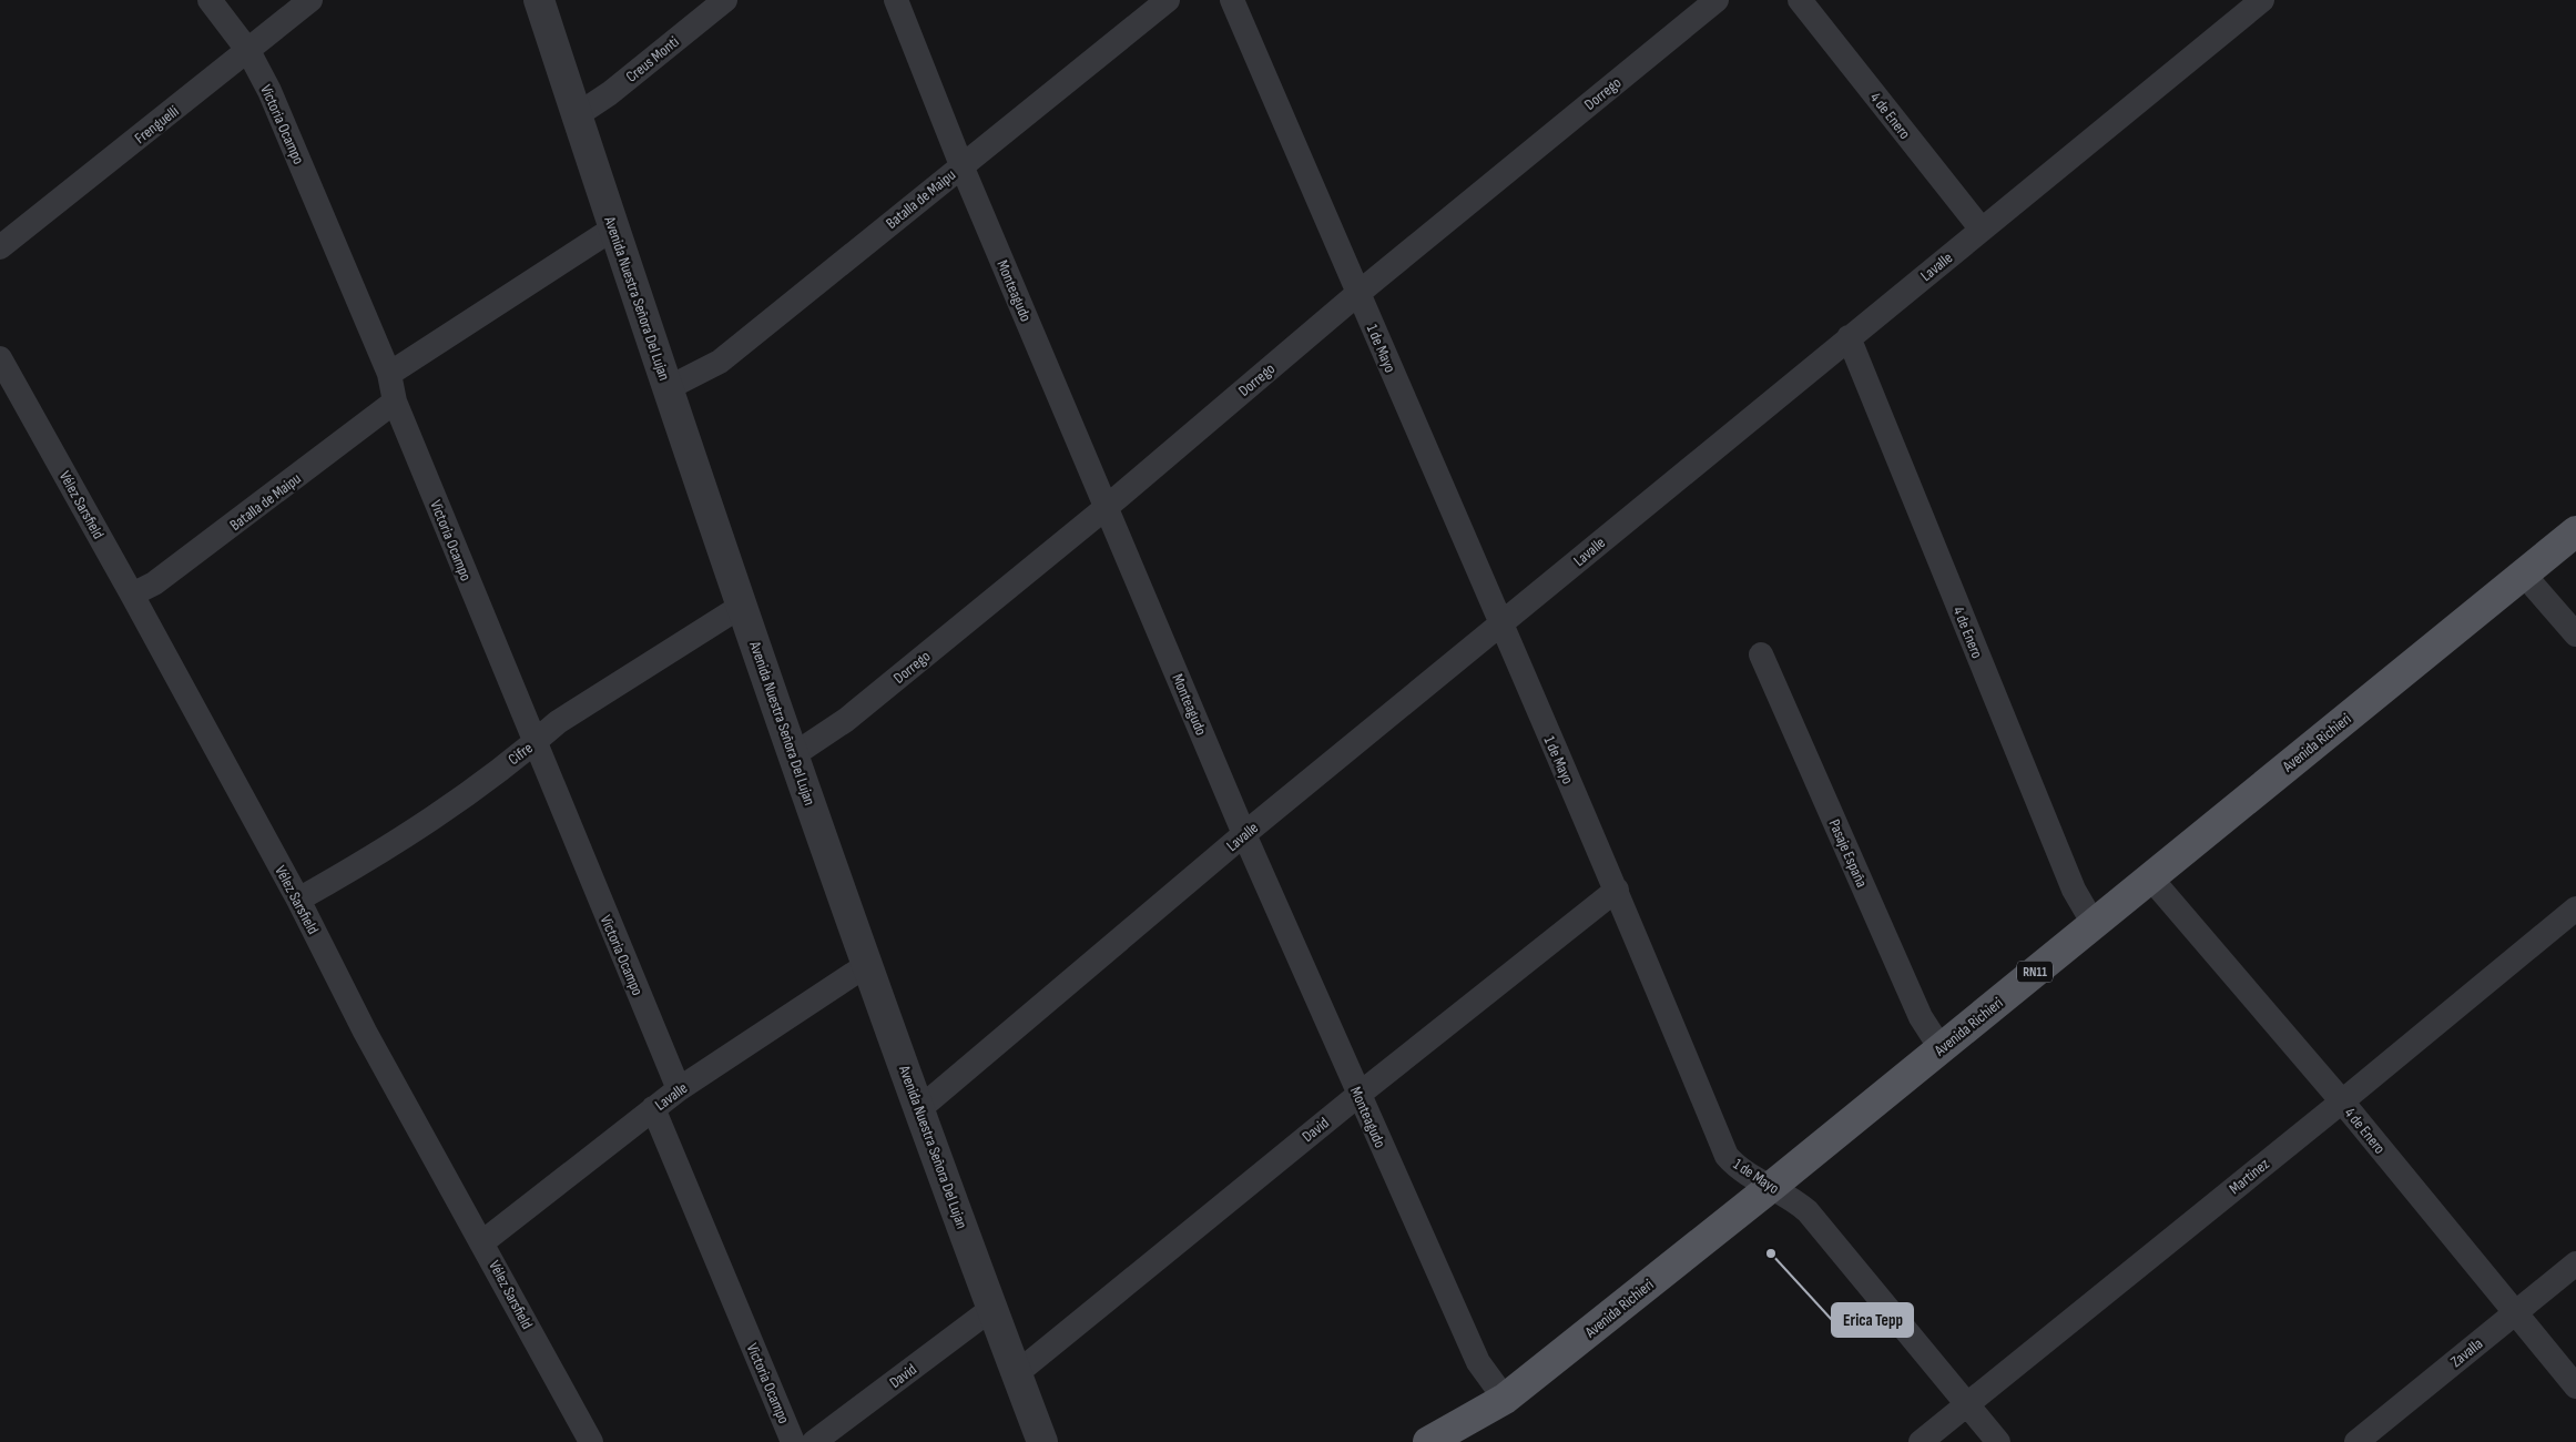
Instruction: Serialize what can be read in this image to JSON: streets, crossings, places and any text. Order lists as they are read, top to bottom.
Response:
{
  "streets": {
    "main road": ["Avenida Richieri", "RN11"],
    "street": [
      "Creus Monti",
      "Dorrego",
      "4 de Enero",
      "Frenguelli",
      "Victoria Ocampo",
      "Batalla de Maipu",
      "Lavalle",
      "Monteagudo",
      "Avenida Nuestra Señora Del Lujan",
      "1 de Mayo",
      "Vélez Sarsfield",
      "Cifre",
      "Pasaje España",
      "David",
      "Martínez",
      "Zavalla"
    ]
  },
  "crossings": [
    ["Creus Monti", "Avenida Nuestra Señora Del Lujan"],
    ["Dorrego", "Monteagudo"],
    ["Dorrego", "Avenida Nuestra Señora Del Lujan"],
    ["Dorrego", "1 de Mayo"],
    ["4 de Enero", "Lavalle"],
    ["4 de Enero", "Avenida Richieri"],
    ["4 de Enero", "Martínez"],
    ["4 de Enero", "Zavalla"],
    ["Frenguelli", "Victoria Ocampo"],
    ["Victoria Ocampo", "Batalla de Maipu"],
    ["Victoria Ocampo", "Lavalle"],
    ["Victoria Ocampo", "Cifre"],
    ["Batalla de Maipu", "Monteagudo"],
    ["Batalla de Maipu", "Avenida Nuestra Señora Del Lujan"],
    ["Batalla de Maipu", "Vélez Sarsfield"],
    ["Lavalle", "Monteagudo"],
    ["Lavalle", "Avenida Nuestra Señora Del Lujan"],
    ["Lavalle", "1 de Mayo"],
    ["Lavalle", "Vélez Sarsfield"],
    ["Monteagudo", "Avenida Richieri"],
    ["Monteagudo", "RN11"],
    ["Monteagudo", "David"],
    ["Avenida Nuestra Señora Del Lujan", "Cifre"],
    ["Avenida Nuestra Señora Del Lujan", "David"],
    ["1 de Mayo", "Avenida Richieri"],
    ["1 de Mayo", "David"],
    ["1 de Mayo", "Martínez"],
    ["Vélez Sarsfield", "Cifre"],
    ["Avenida Richieri", "Pasaje España"],
    ["Avenida Richieri", "RN11"]
  ],
  "places": ["Erica Tepp"]
}
